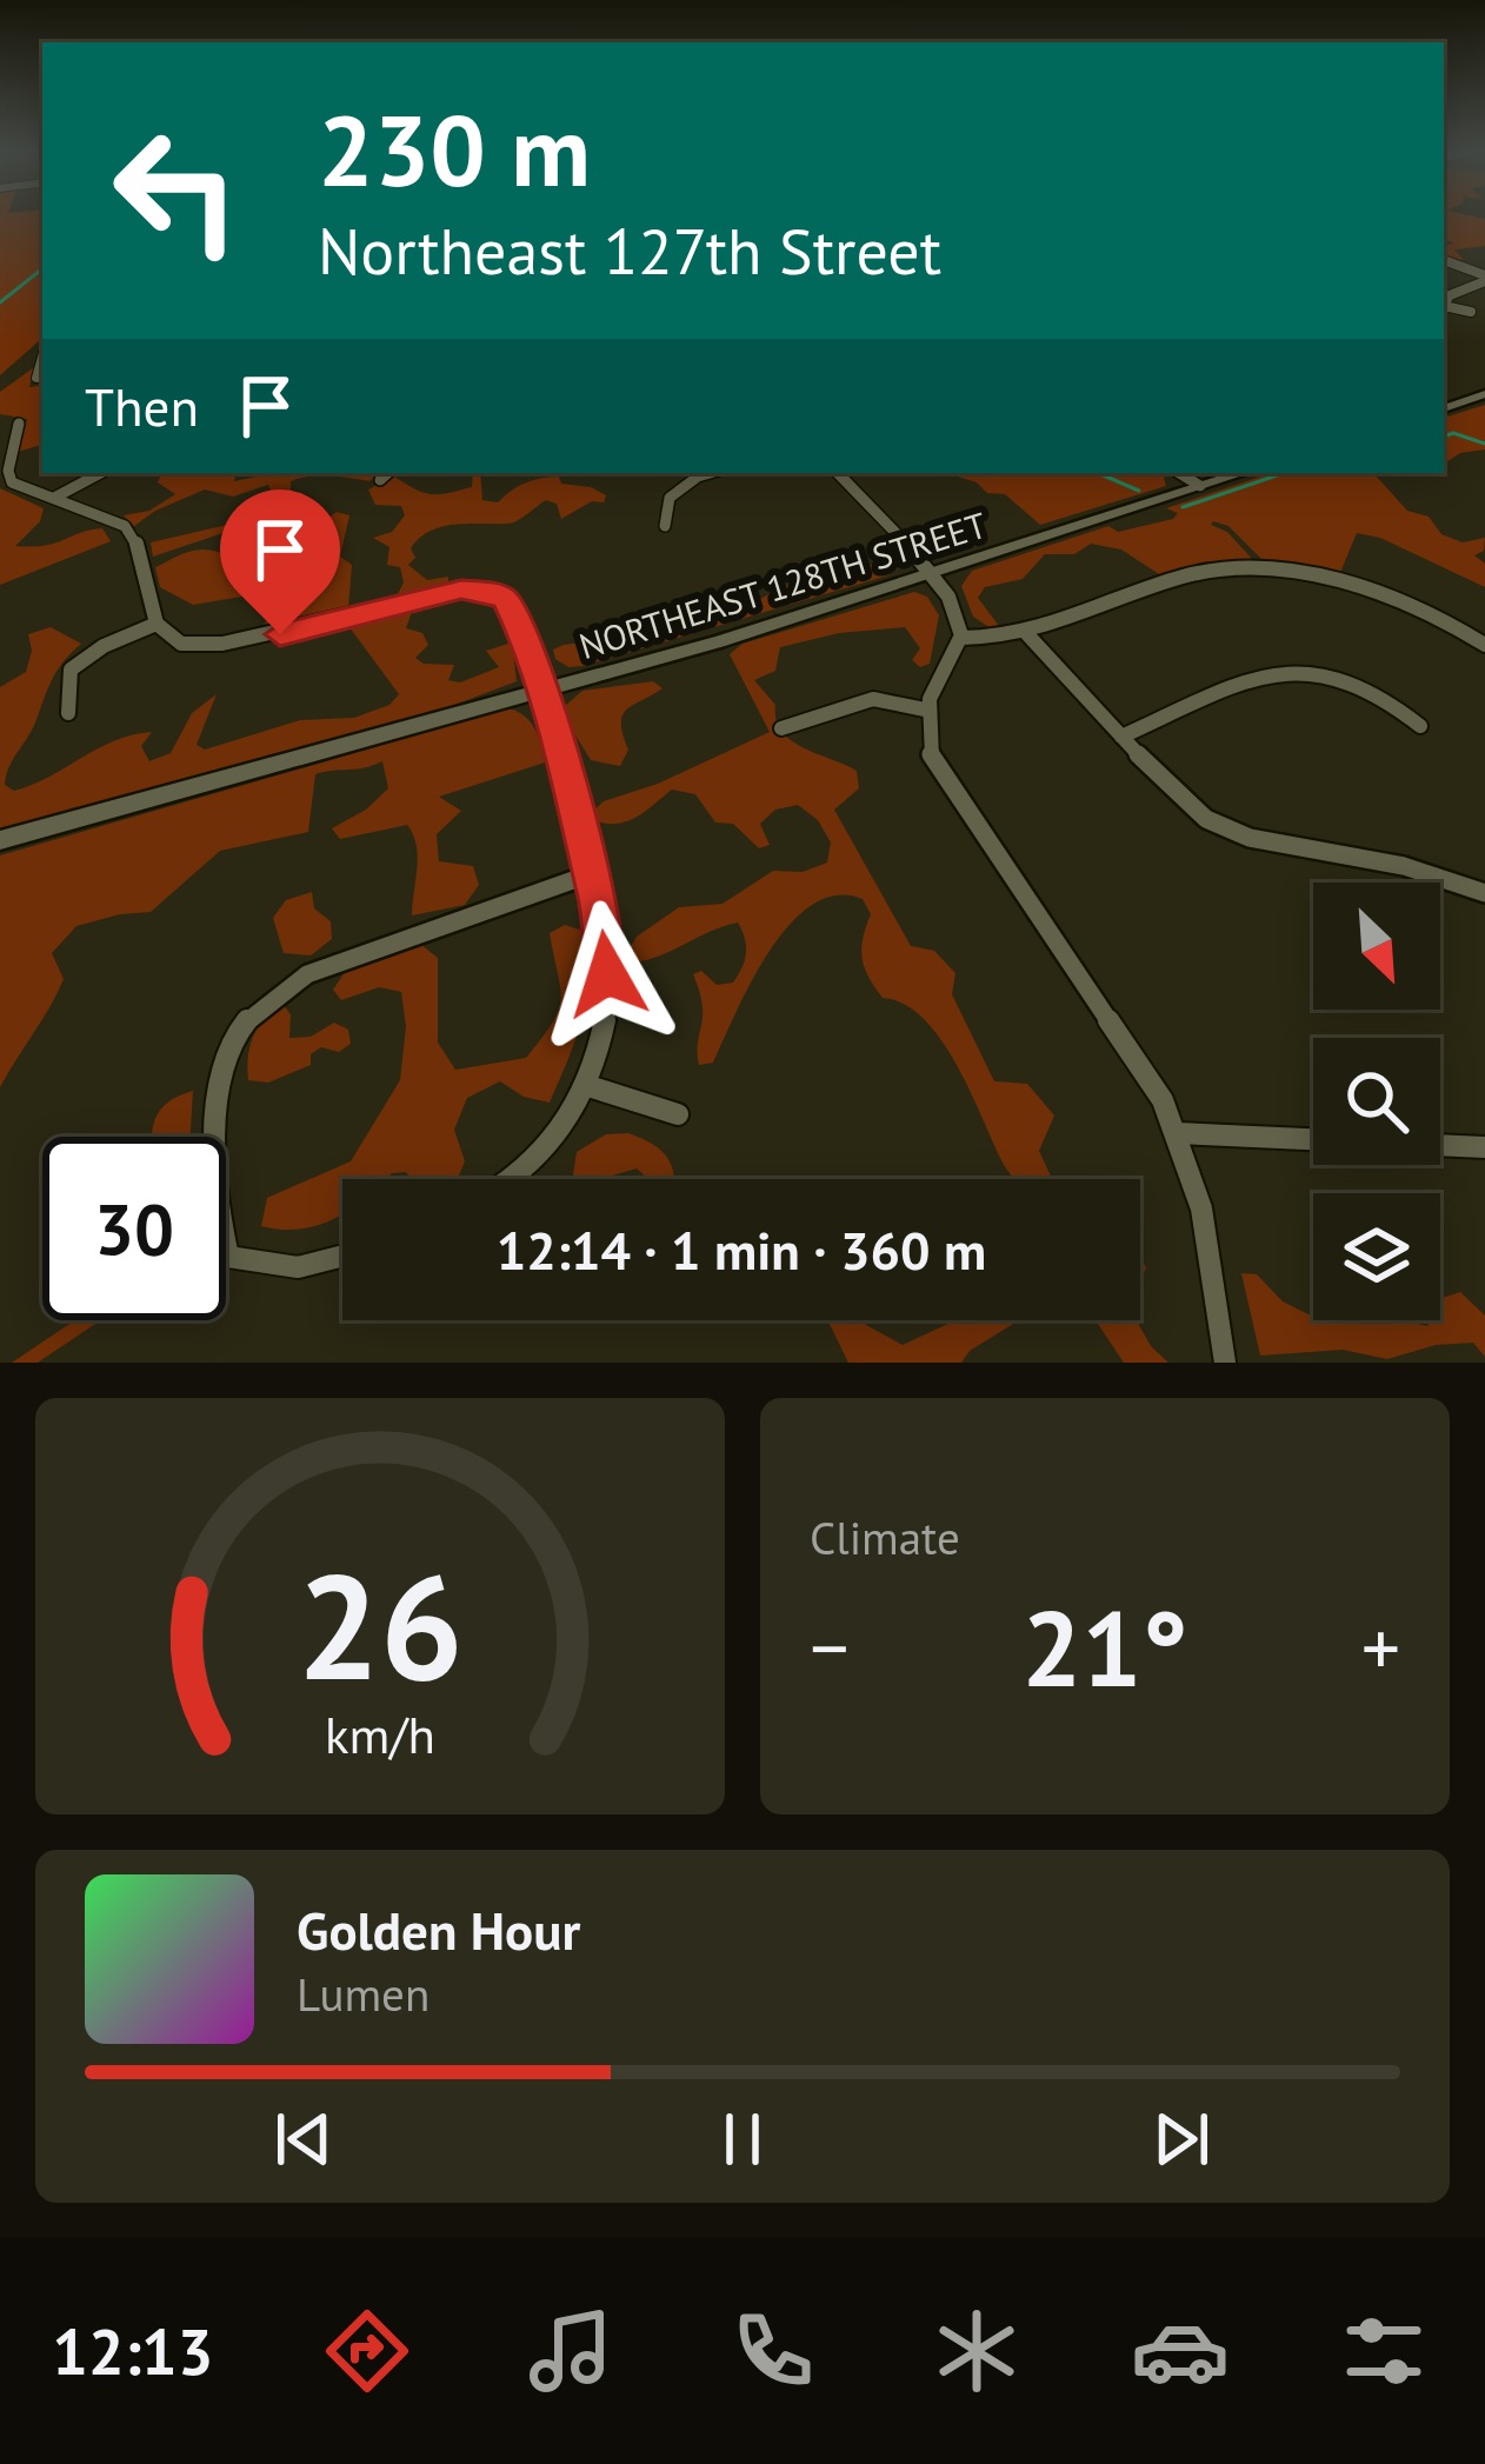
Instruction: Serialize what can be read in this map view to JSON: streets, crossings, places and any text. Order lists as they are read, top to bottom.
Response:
{
  "streets": {
    "street": ["NORTHEAST 128TH STREET"]
  },
  "north": "bottom right",
  "page": {
    "turn": ["230 m", "Northeast 127th Street"],
    "then": "Then",
    "limit": "30",
    "trip": "12:14 · 1 min · 360 m",
    "tile": "Climate",
    "heat": ["−", "21°", "+"],
    "song": ["Golden Hour", "Lumen"],
    "tabs": "12:13",
    "gauge": ["26", "km/h"]
  }
}
